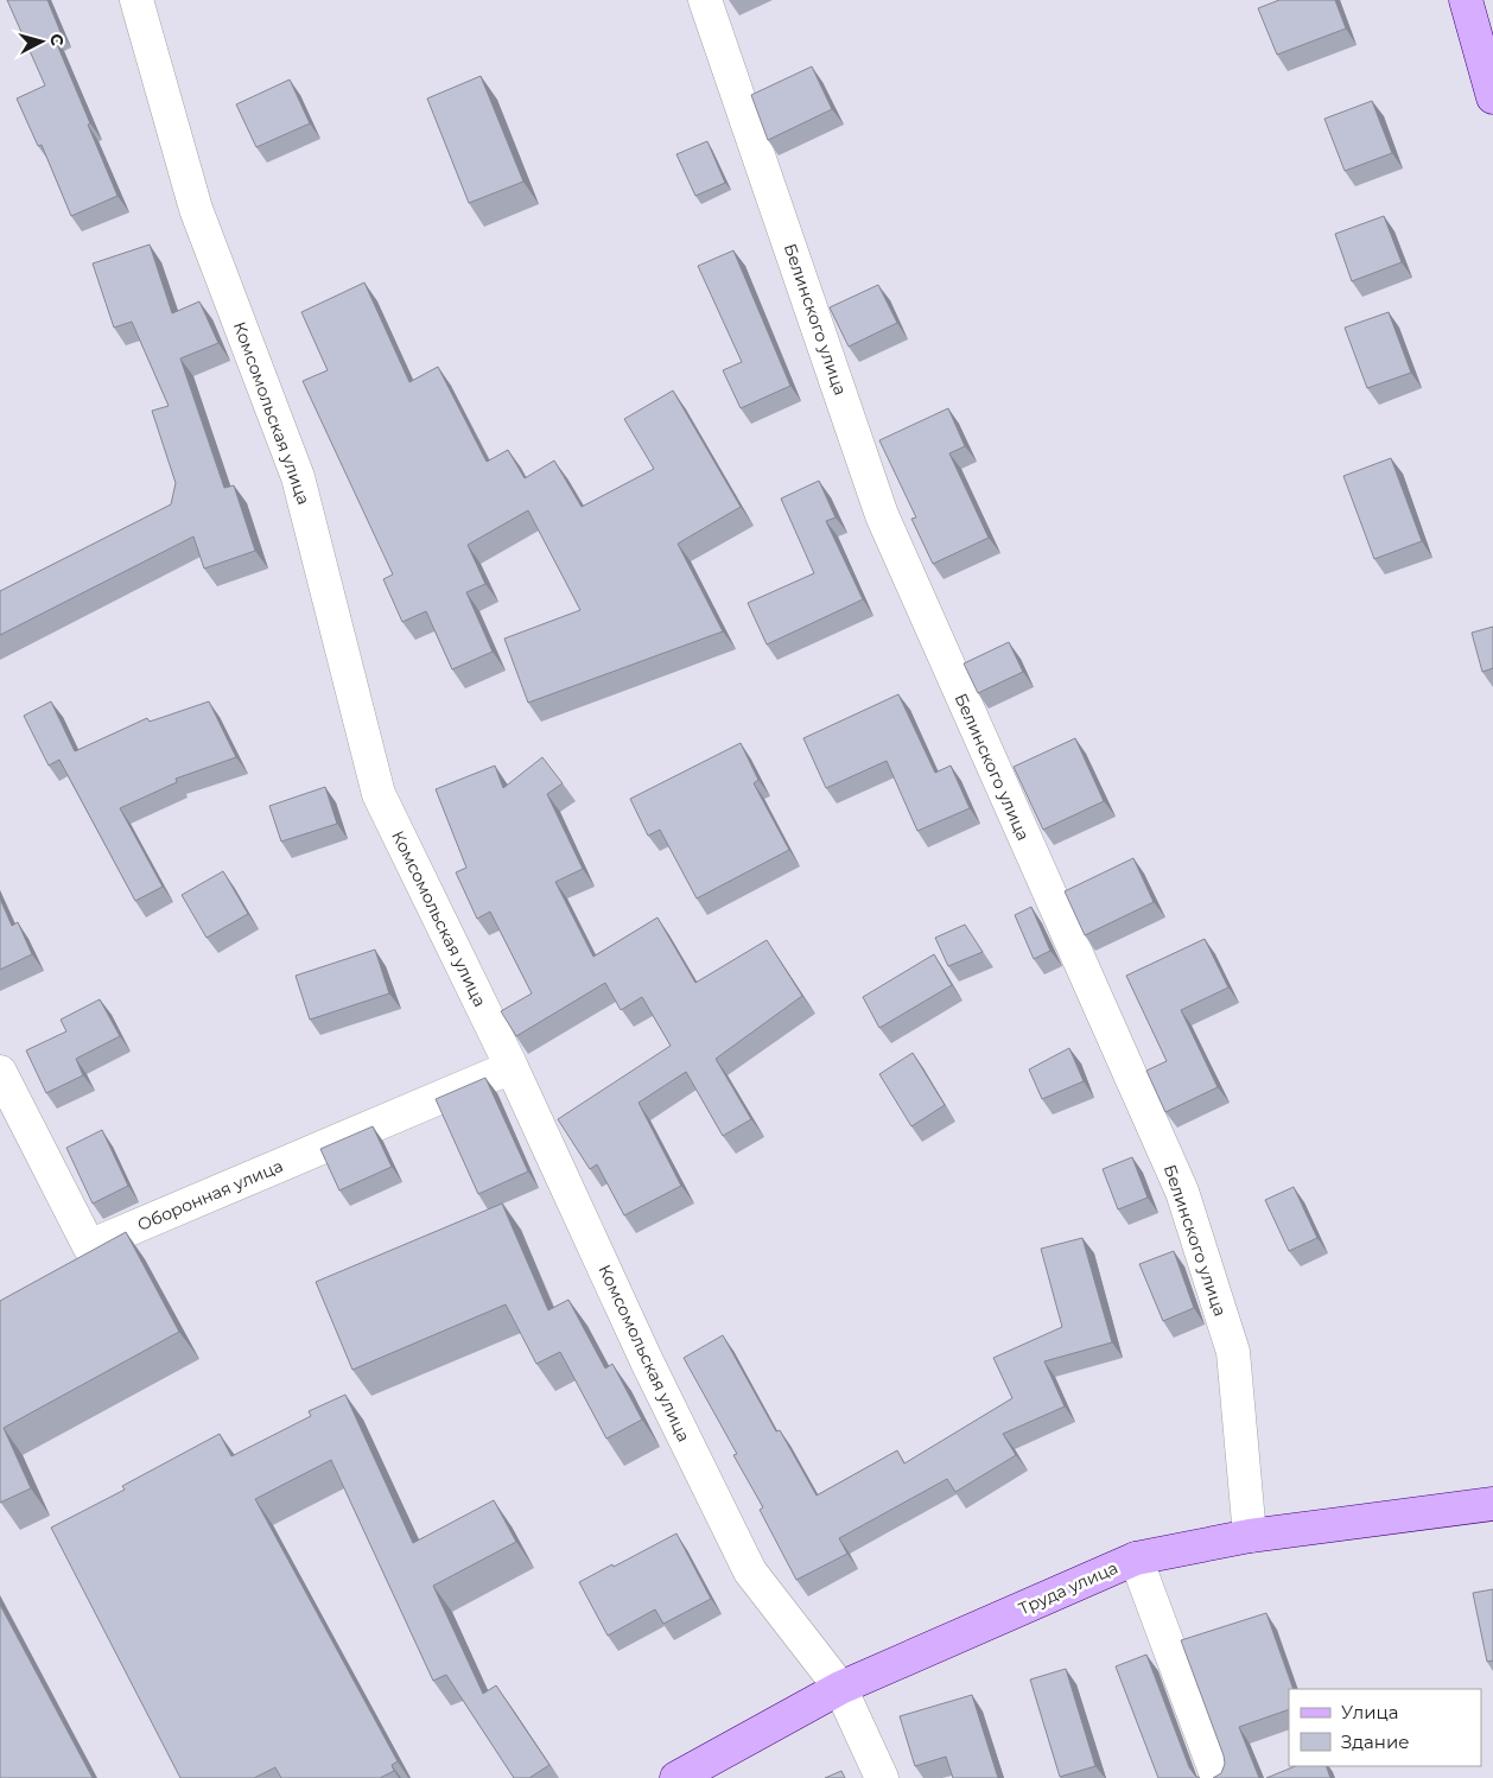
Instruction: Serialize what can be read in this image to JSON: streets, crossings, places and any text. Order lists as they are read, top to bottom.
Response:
{
  "streets": {
    "street": [
      "Белинского улица",
      "Комсомольская улица",
      "Оборонная улица",
      "Труда улица"
    ]
  },
  "crossings": [
    ["Белинского улица", "Труда улица"],
    ["Комсомольская улица", "Оборонная улица"],
    ["Комсомольская улица", "Труда улица"]
  ],
  "legend": ["Улица", "Здание"],
  "north": "right"
}
